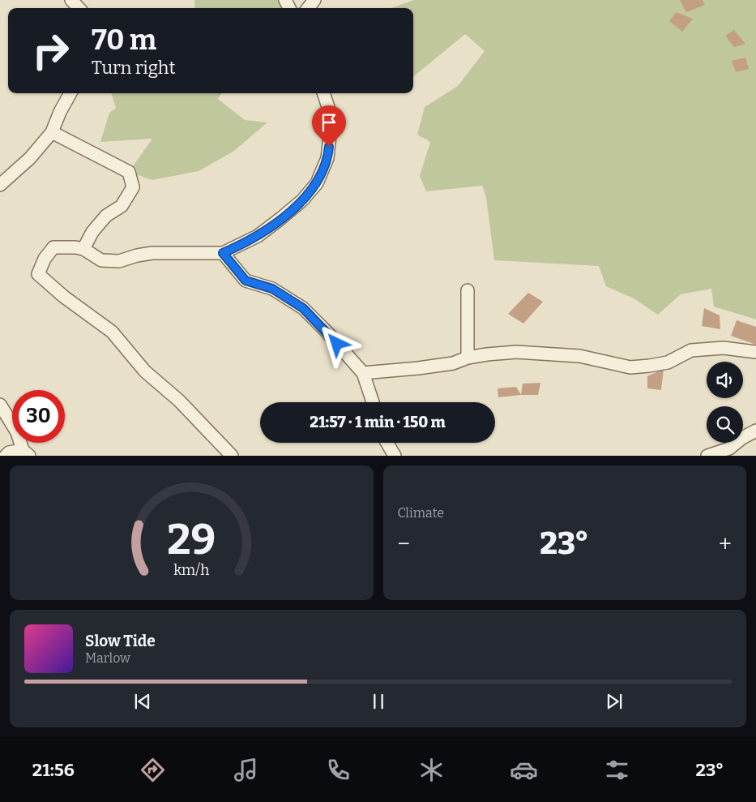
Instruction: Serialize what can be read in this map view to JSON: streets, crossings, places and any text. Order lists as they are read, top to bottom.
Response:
{
  "page": {
    "turn": ["70 m", "Turn right"],
    "limit": "30",
    "trip": "21:57 · 1 min · 150 m",
    "tile": "Climate",
    "heat": ["−", "23°", "+"],
    "song": ["Slow Tide", "Marlow"],
    "tabs": ["21:56", "23°"],
    "gauge": ["29", "km/h"]
  }
}
